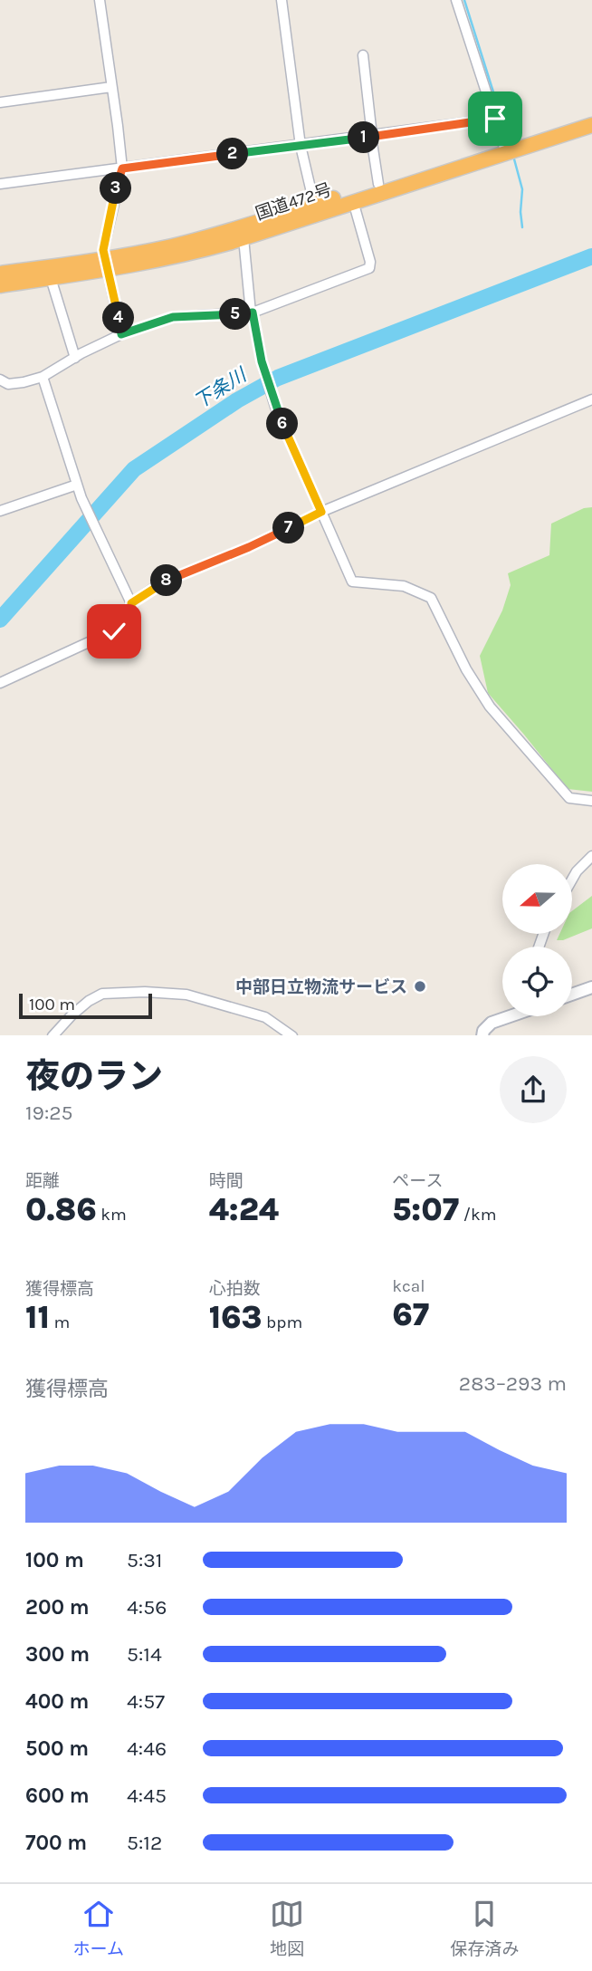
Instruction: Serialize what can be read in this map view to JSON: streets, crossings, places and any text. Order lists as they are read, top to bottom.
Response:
{
  "streets": {
    "highway": ["国道472号"]
  },
  "water": ["下条川"],
  "places": ["中部日立物流サービス"],
  "scale_bar": "100 m",
  "north": "left",
  "page": {
    "pins": [
      "1",
      "2",
      "3",
      "5",
      "4",
      "6",
      "7",
      "8"
    ],
    "scale": "100 m",
    "heading": ["夜のラン", "19:25"],
    "stats": [
      ["距離", "0.86 km"],
      ["時間", "4:24"],
      ["ペース", "5:07 /km"],
      ["獲得標高", "11 m"],
      ["心拍数", "163 bpm"],
      ["kcal", "67"]
    ],
    "chart": ["獲得標高", "283–293 m"],
    "list": [
      {
        "name": "100 m",
        "note": "5:31"
      },
      {
        "name": "200 m",
        "note": "4:56"
      },
      {
        "name": "300 m",
        "note": "5:14"
      },
      {
        "name": "400 m",
        "note": "4:57"
      },
      {
        "name": "500 m",
        "note": "4:46"
      },
      {
        "name": "600 m",
        "note": "4:45"
      },
      {
        "name": "700 m",
        "note": "5:12"
      }
    ],
    "tabs": ["ホーム", "地図", "保存済み"]
  }
}
